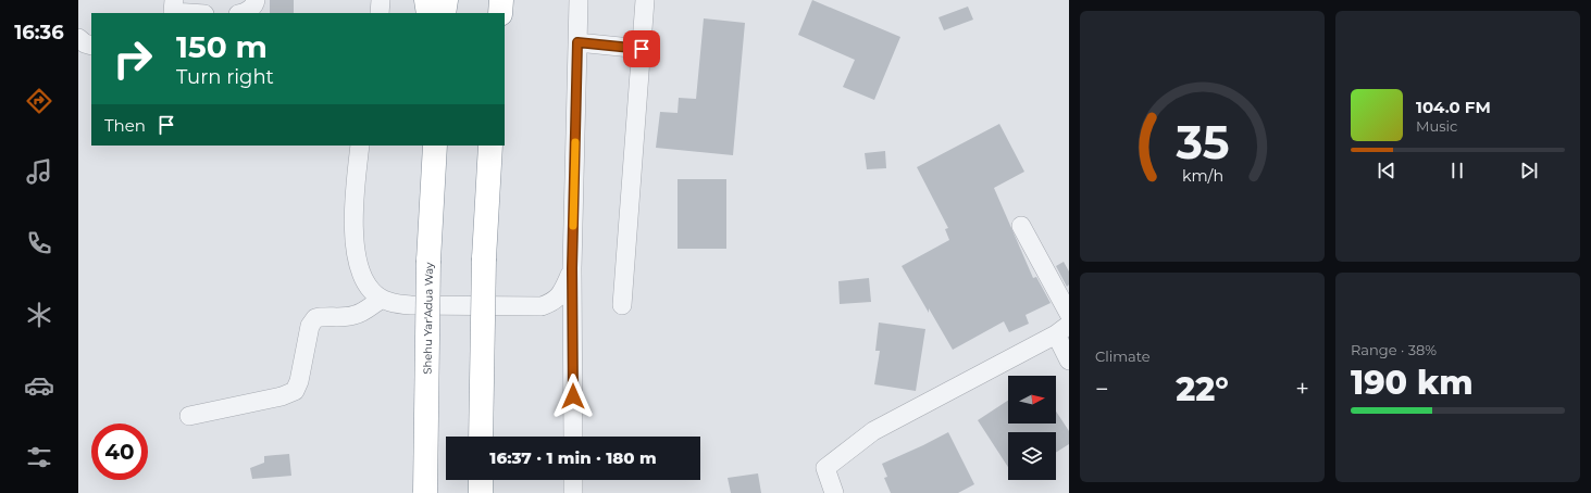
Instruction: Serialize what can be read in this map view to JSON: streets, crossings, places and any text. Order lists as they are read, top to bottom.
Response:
{
  "streets": {
    "highway": ["Shehu Yar'Adua Way"]
  },
  "north": "right",
  "page": {
    "tabs": "16:36",
    "turn": ["150 m", "Turn right"],
    "song": ["104.0 FM", "Music"],
    "then": "Then",
    "tile": [
      "Climate",
      ["Range · 38%", "190 km"]
    ],
    "heat": ["−", "22°", "+"],
    "limit": "40",
    "trip": "16:37 · 1 min · 180 m",
    "gauge": ["35", "km/h"]
  }
}
